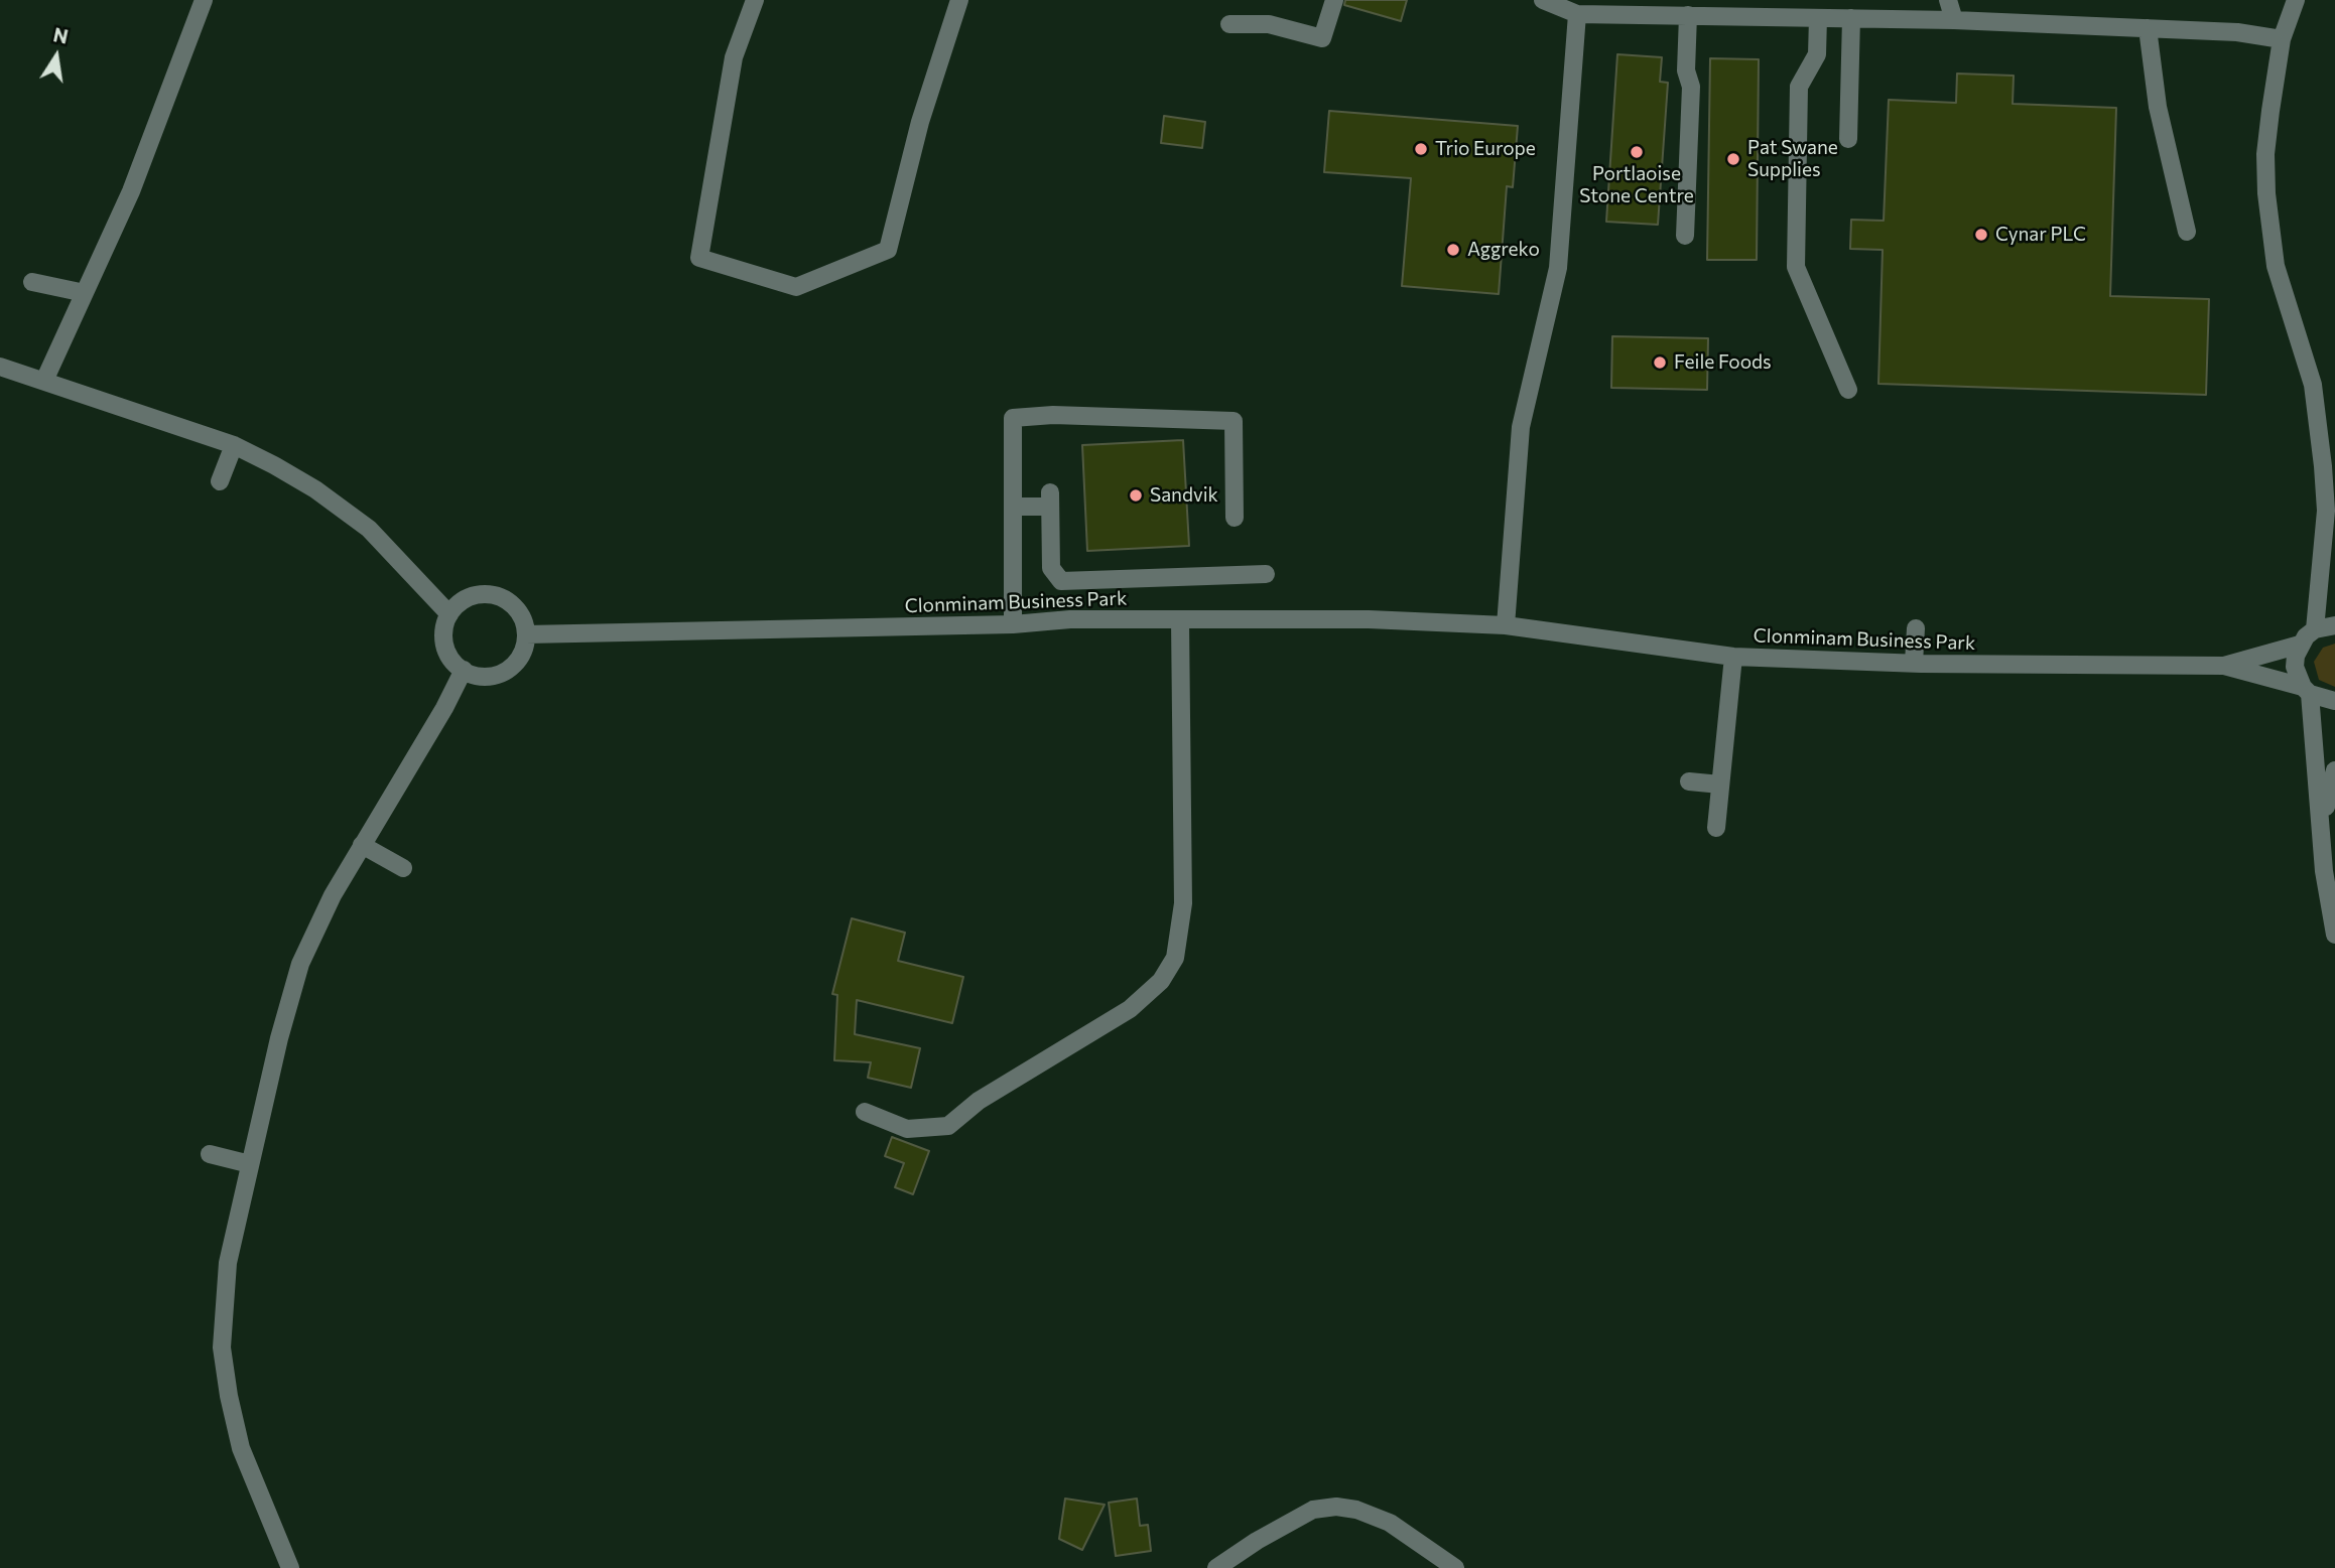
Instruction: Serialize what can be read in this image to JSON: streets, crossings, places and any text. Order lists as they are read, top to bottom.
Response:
{
  "streets": {
    "street": ["Clonminam Business Park"]
  },
  "places": [
    "Trio Europe",
    "Portlaoise Stone Centre",
    "Pat Swane Supplies",
    "Cynar PLC",
    "Aggreko",
    "Feile Foods",
    "Sandvik"
  ],
  "north": "top"
}
